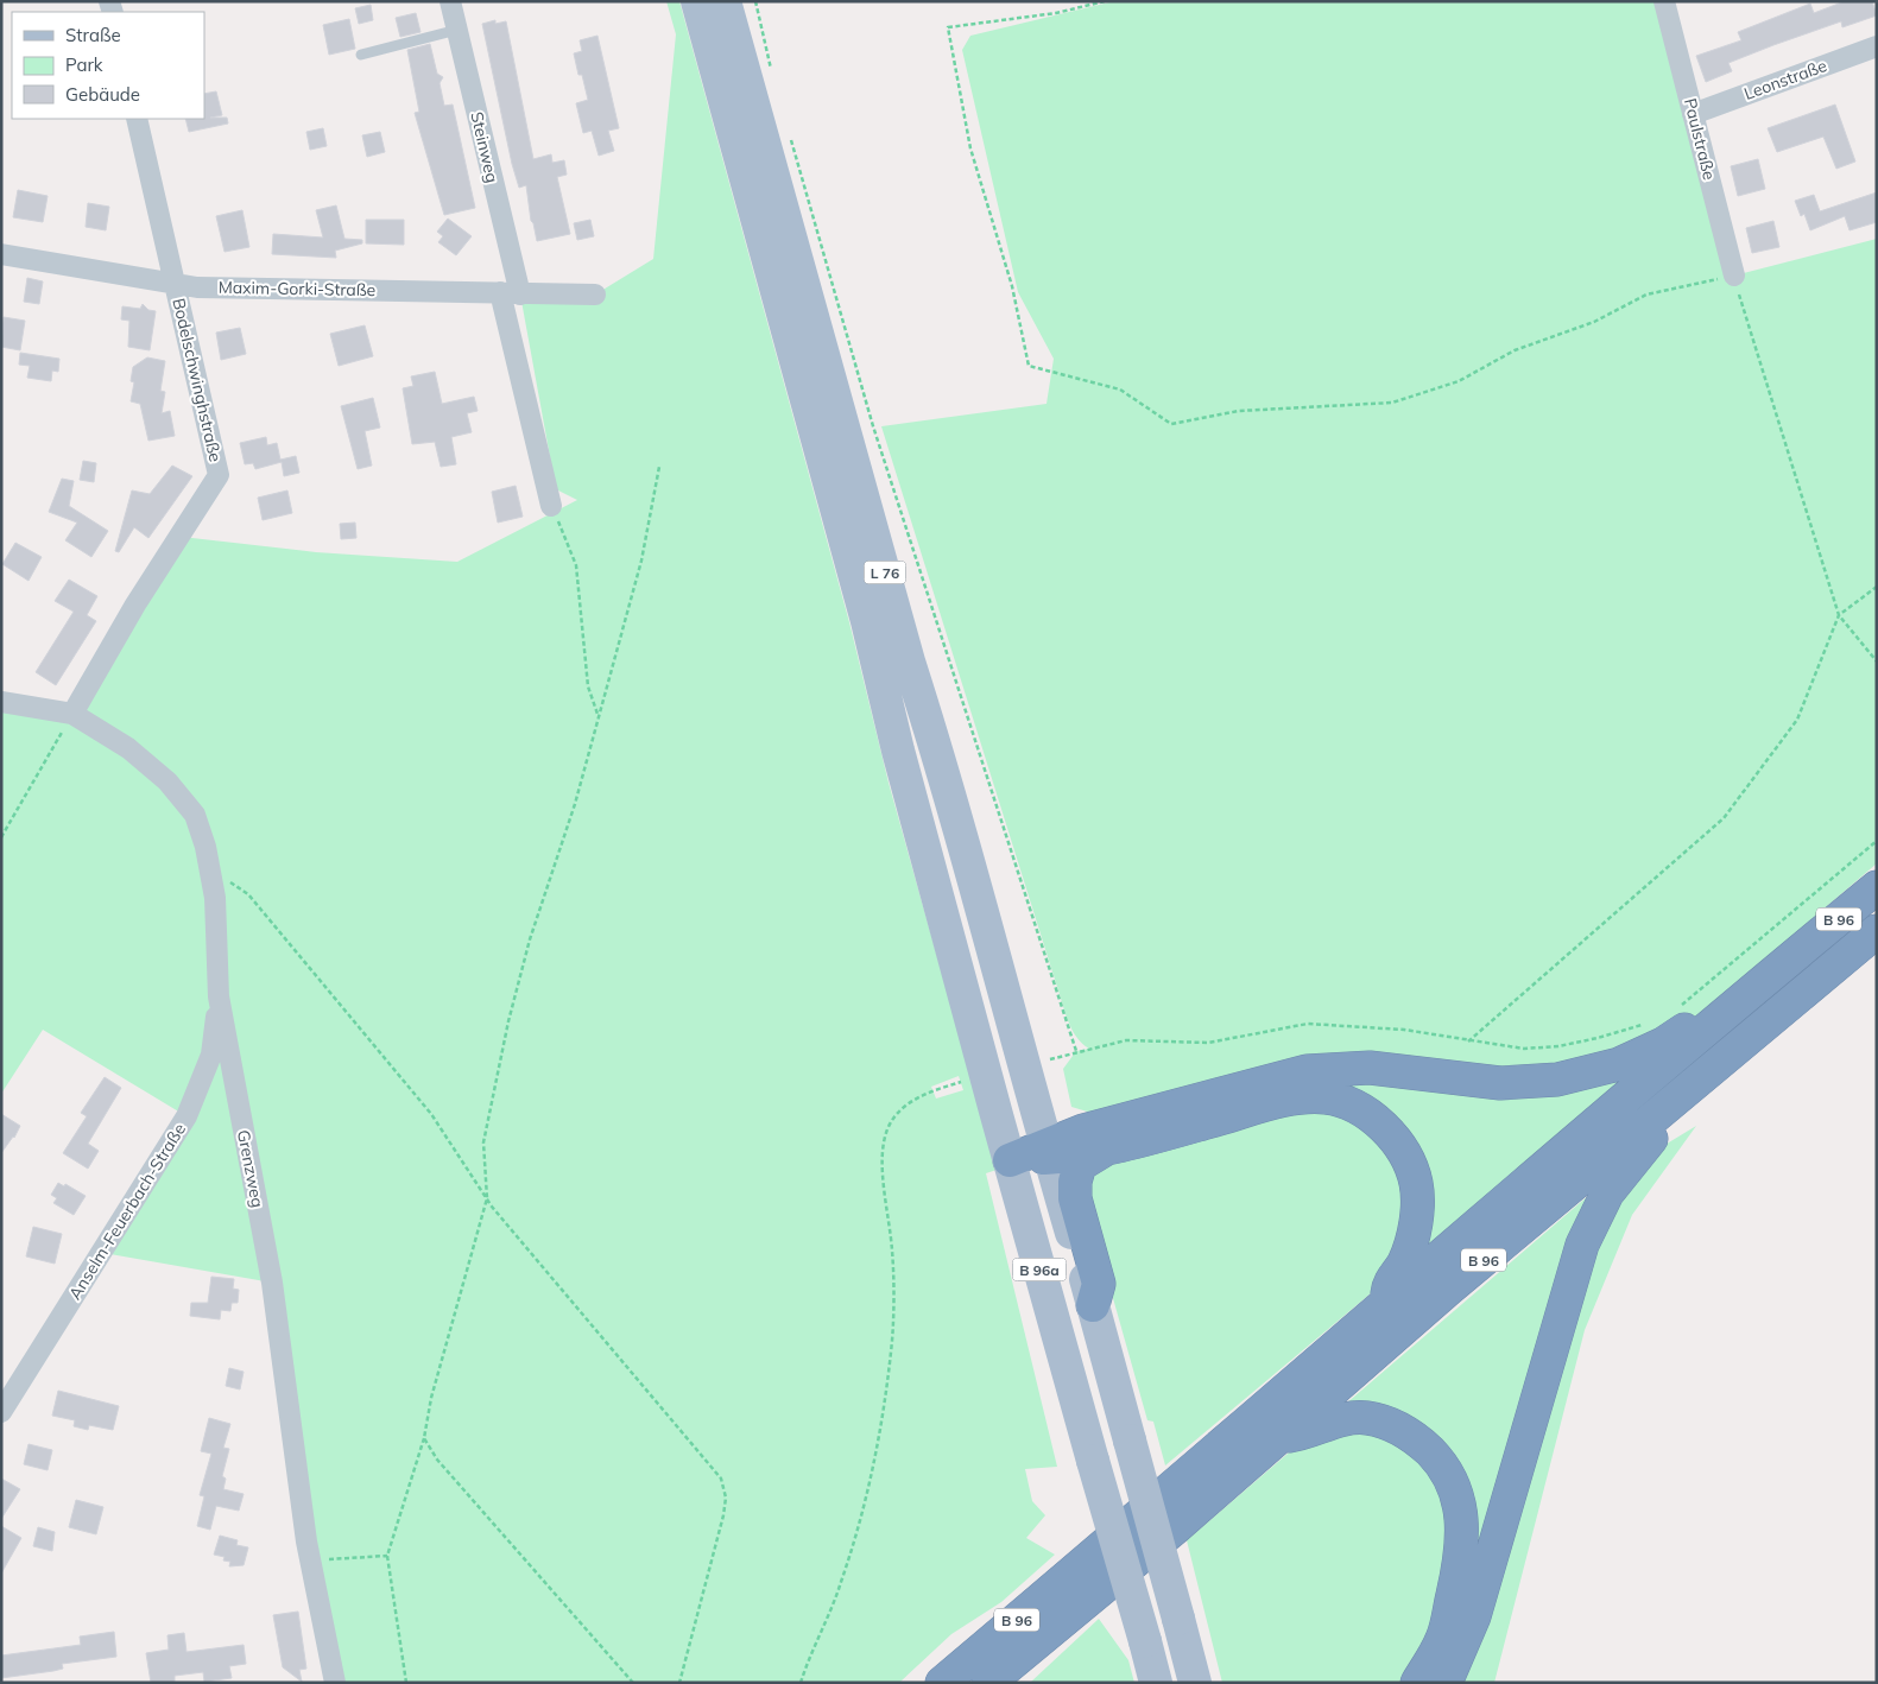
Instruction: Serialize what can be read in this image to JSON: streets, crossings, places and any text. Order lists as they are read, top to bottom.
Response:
{
  "streets": {
    "highway": ["B 96"],
    "main road": ["L 76", "B 96a"],
    "street": [
      "Leonstraße",
      "Paulstraße",
      "Steinweg",
      "Maxim-Gorki-Straße",
      "Bodelschwinghstraße",
      "Grenzweg",
      "Anselm-Feuerbach-Straße"
    ]
  },
  "crossings": [
    ["Leonstraße", "Paulstraße"],
    ["Steinweg", "Maxim-Gorki-Straße"],
    ["Maxim-Gorki-Straße", "Bodelschwinghstraße"],
    ["Bodelschwinghstraße", "Grenzweg"],
    ["L 76", "B 96a"],
    ["Grenzweg", "Anselm-Feuerbach-Straße"]
  ],
  "legend": ["Straße", "Park", "Gebäude"]
}
